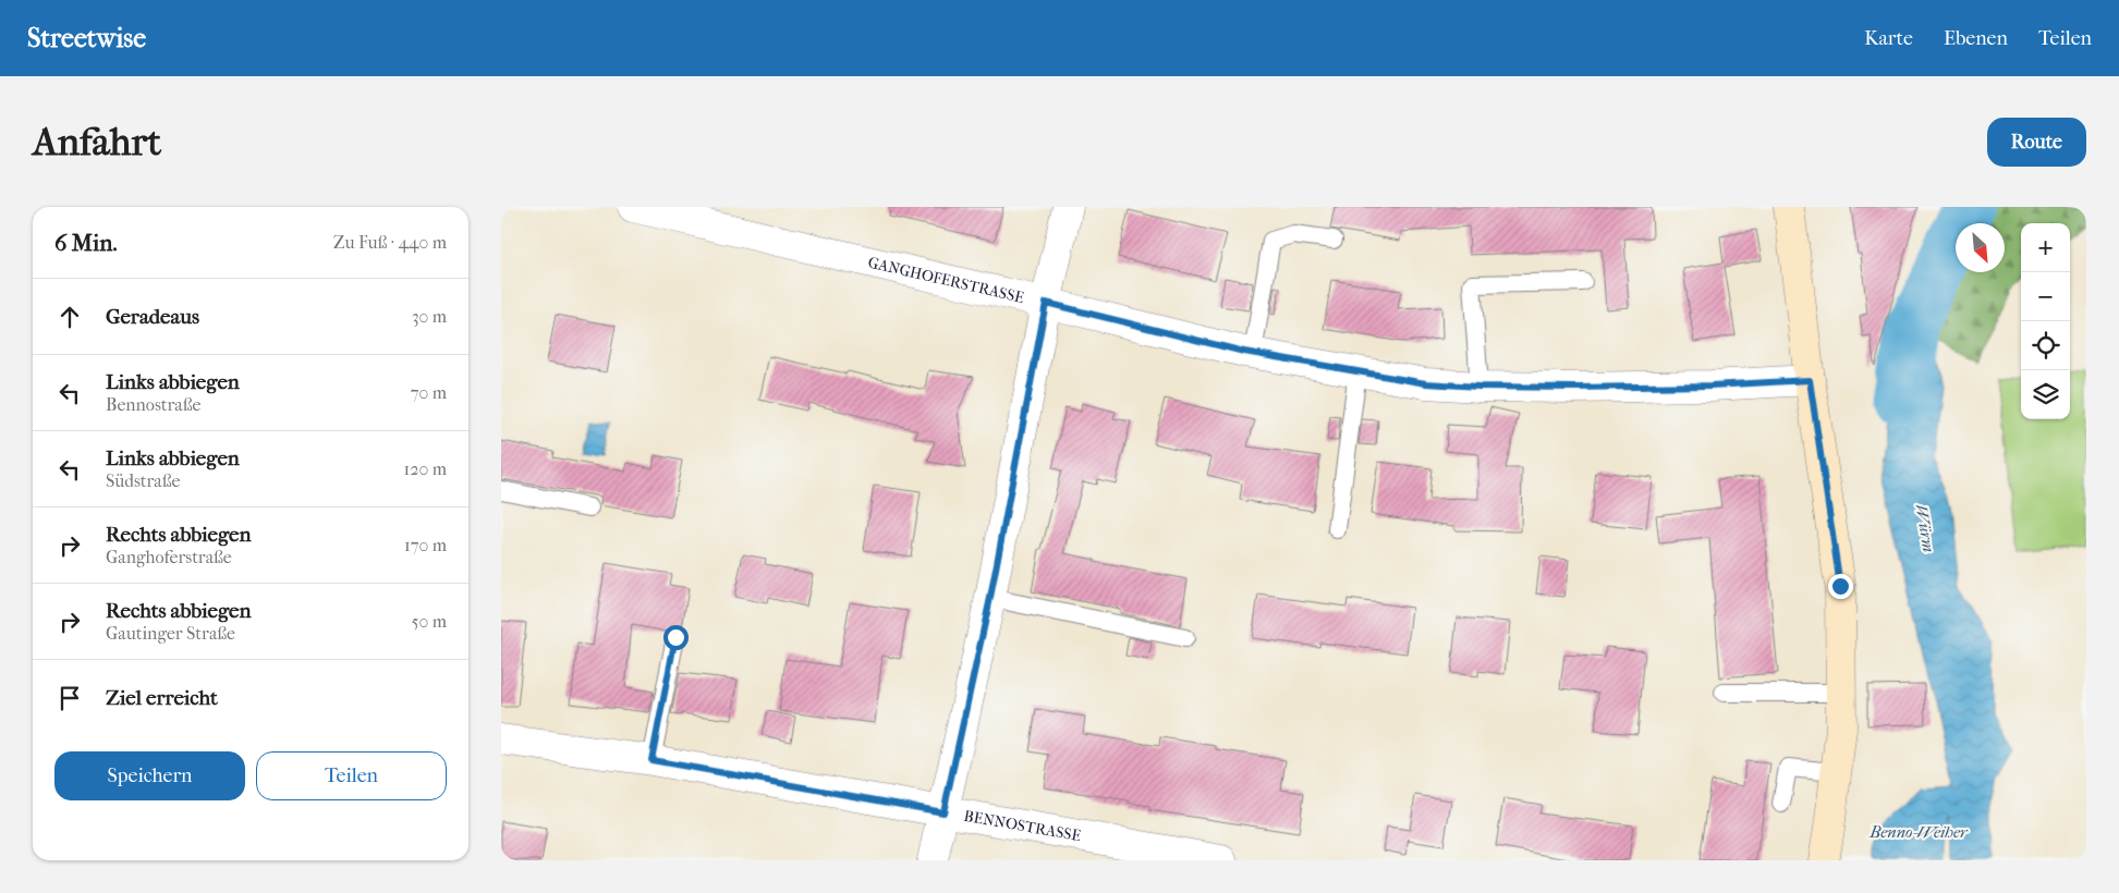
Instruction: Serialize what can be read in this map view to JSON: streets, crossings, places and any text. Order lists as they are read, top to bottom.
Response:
{
  "streets": {
    "street": ["GANGHOFERSTRASSE", "BENNOSTRASSE"]
  },
  "water": ["Würm", "Benno-Weiher"],
  "north": "bottom right",
  "page": {
    "header": "Streetwise",
    "nav": ["Karte", "Ebenen", "Teilen"],
    "buttons": [
      "Route",
      ["Speichern", "Teilen"]
    ],
    "title": "Anfahrt",
    "heading": ["6 Min.", "Zu Fuß · 440 m"],
    "map_buttons": ["+", "−"],
    "list": [
      ["Geradeaus", "30 m"],
      ["Links abbiegen", "Bennostraße", "70 m"],
      ["Links abbiegen", "Südstraße", "120 m"],
      ["Rechts abbiegen", "Ganghoferstraße", "170 m"],
      ["Rechts abbiegen", "Gautinger Straße", "50 m"],
      "Ziel erreicht"
    ]
  }
}
